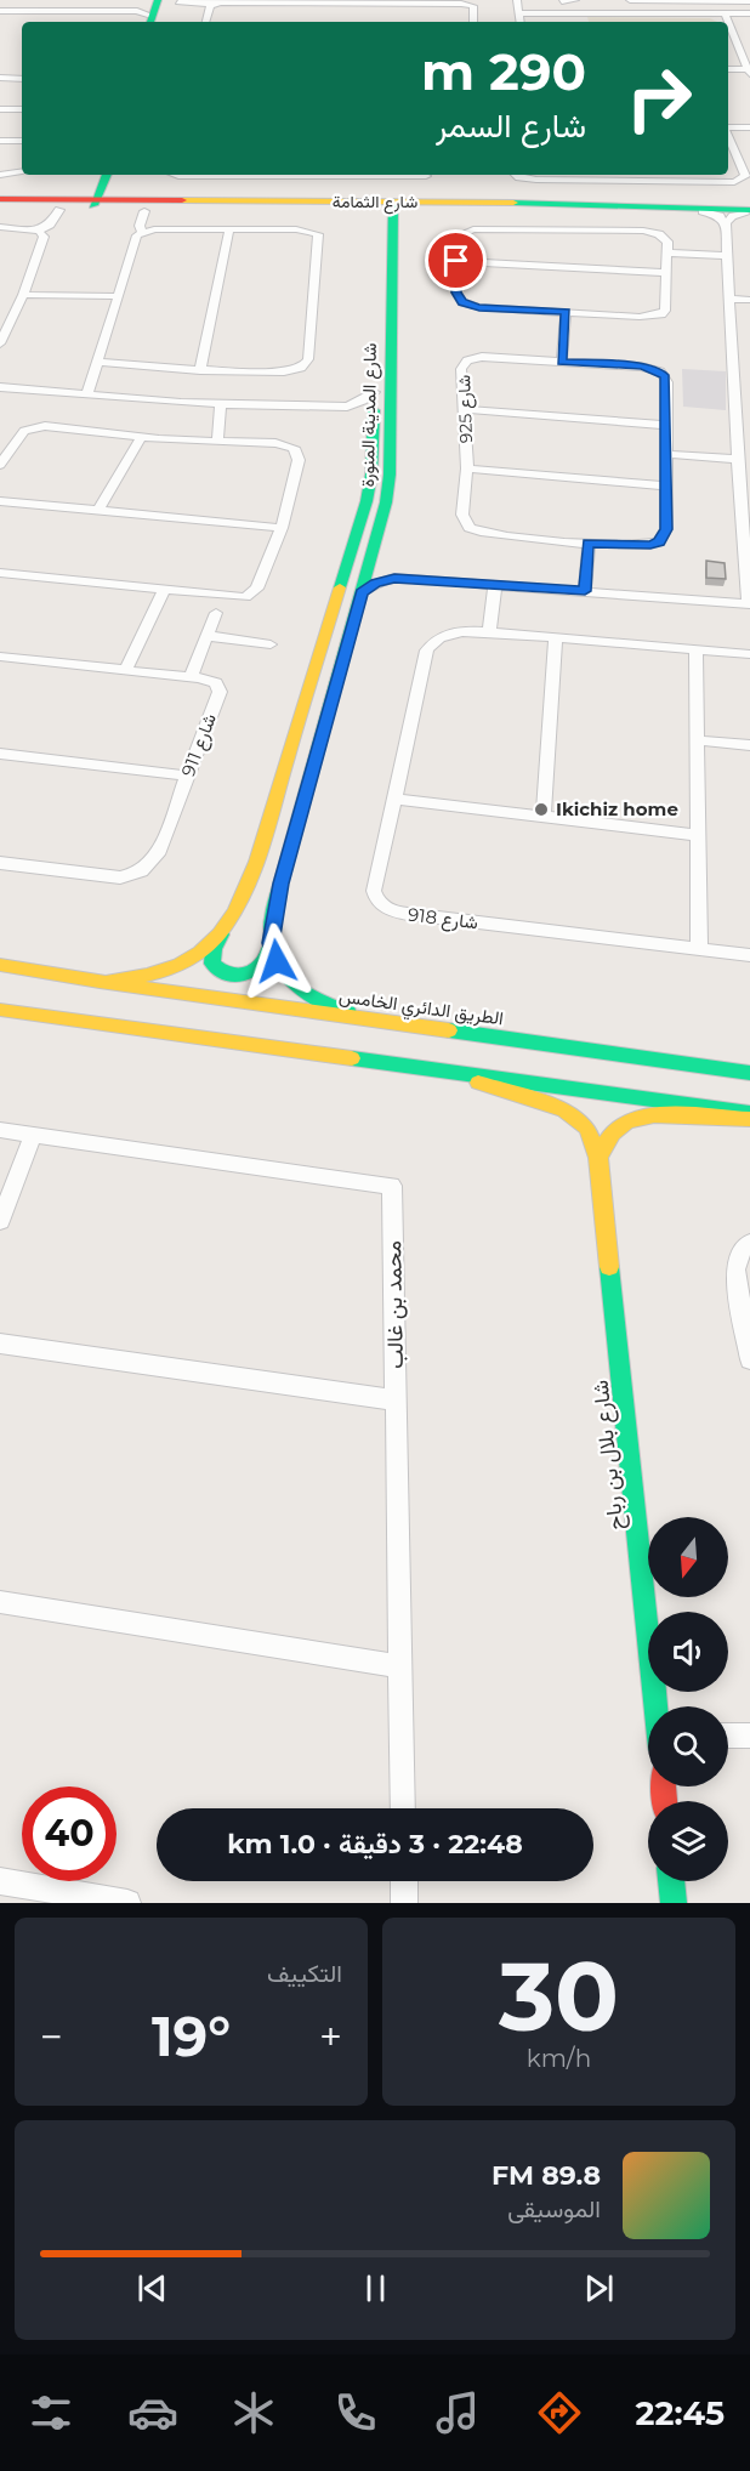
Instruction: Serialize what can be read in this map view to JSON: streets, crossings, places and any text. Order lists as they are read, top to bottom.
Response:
{
  "streets": {
    "street": [
      "شارع الثمامة",
      "شارع 925",
      "شارع المدينة المنورة",
      "شارع 911",
      "شارع 918",
      "الطريق الدائري الخامس",
      "محمد بن غالب",
      "شارع بلال بن رباح"
    ]
  },
  "crossings": [
    ["شارع الثمامة", "شارع المدينة المنورة"],
    ["شارع المدينة المنورة", "الطريق الدائري الخامس"]
  ],
  "places": ["Ikichiz home"],
  "north": "bottom",
  "page": {
    "turn": ["290 m", "شارع السمر"],
    "limit": "40",
    "trip": "22:48 · 3 دقيقة · 1.0 km",
    "tile": [
      ["30", "km/h"],
      "التكييف"
    ],
    "heat": ["−", "19°", "+"],
    "song": ["89.8 FM", "الموسيقى"],
    "tabs": "22:45"
  }
}
